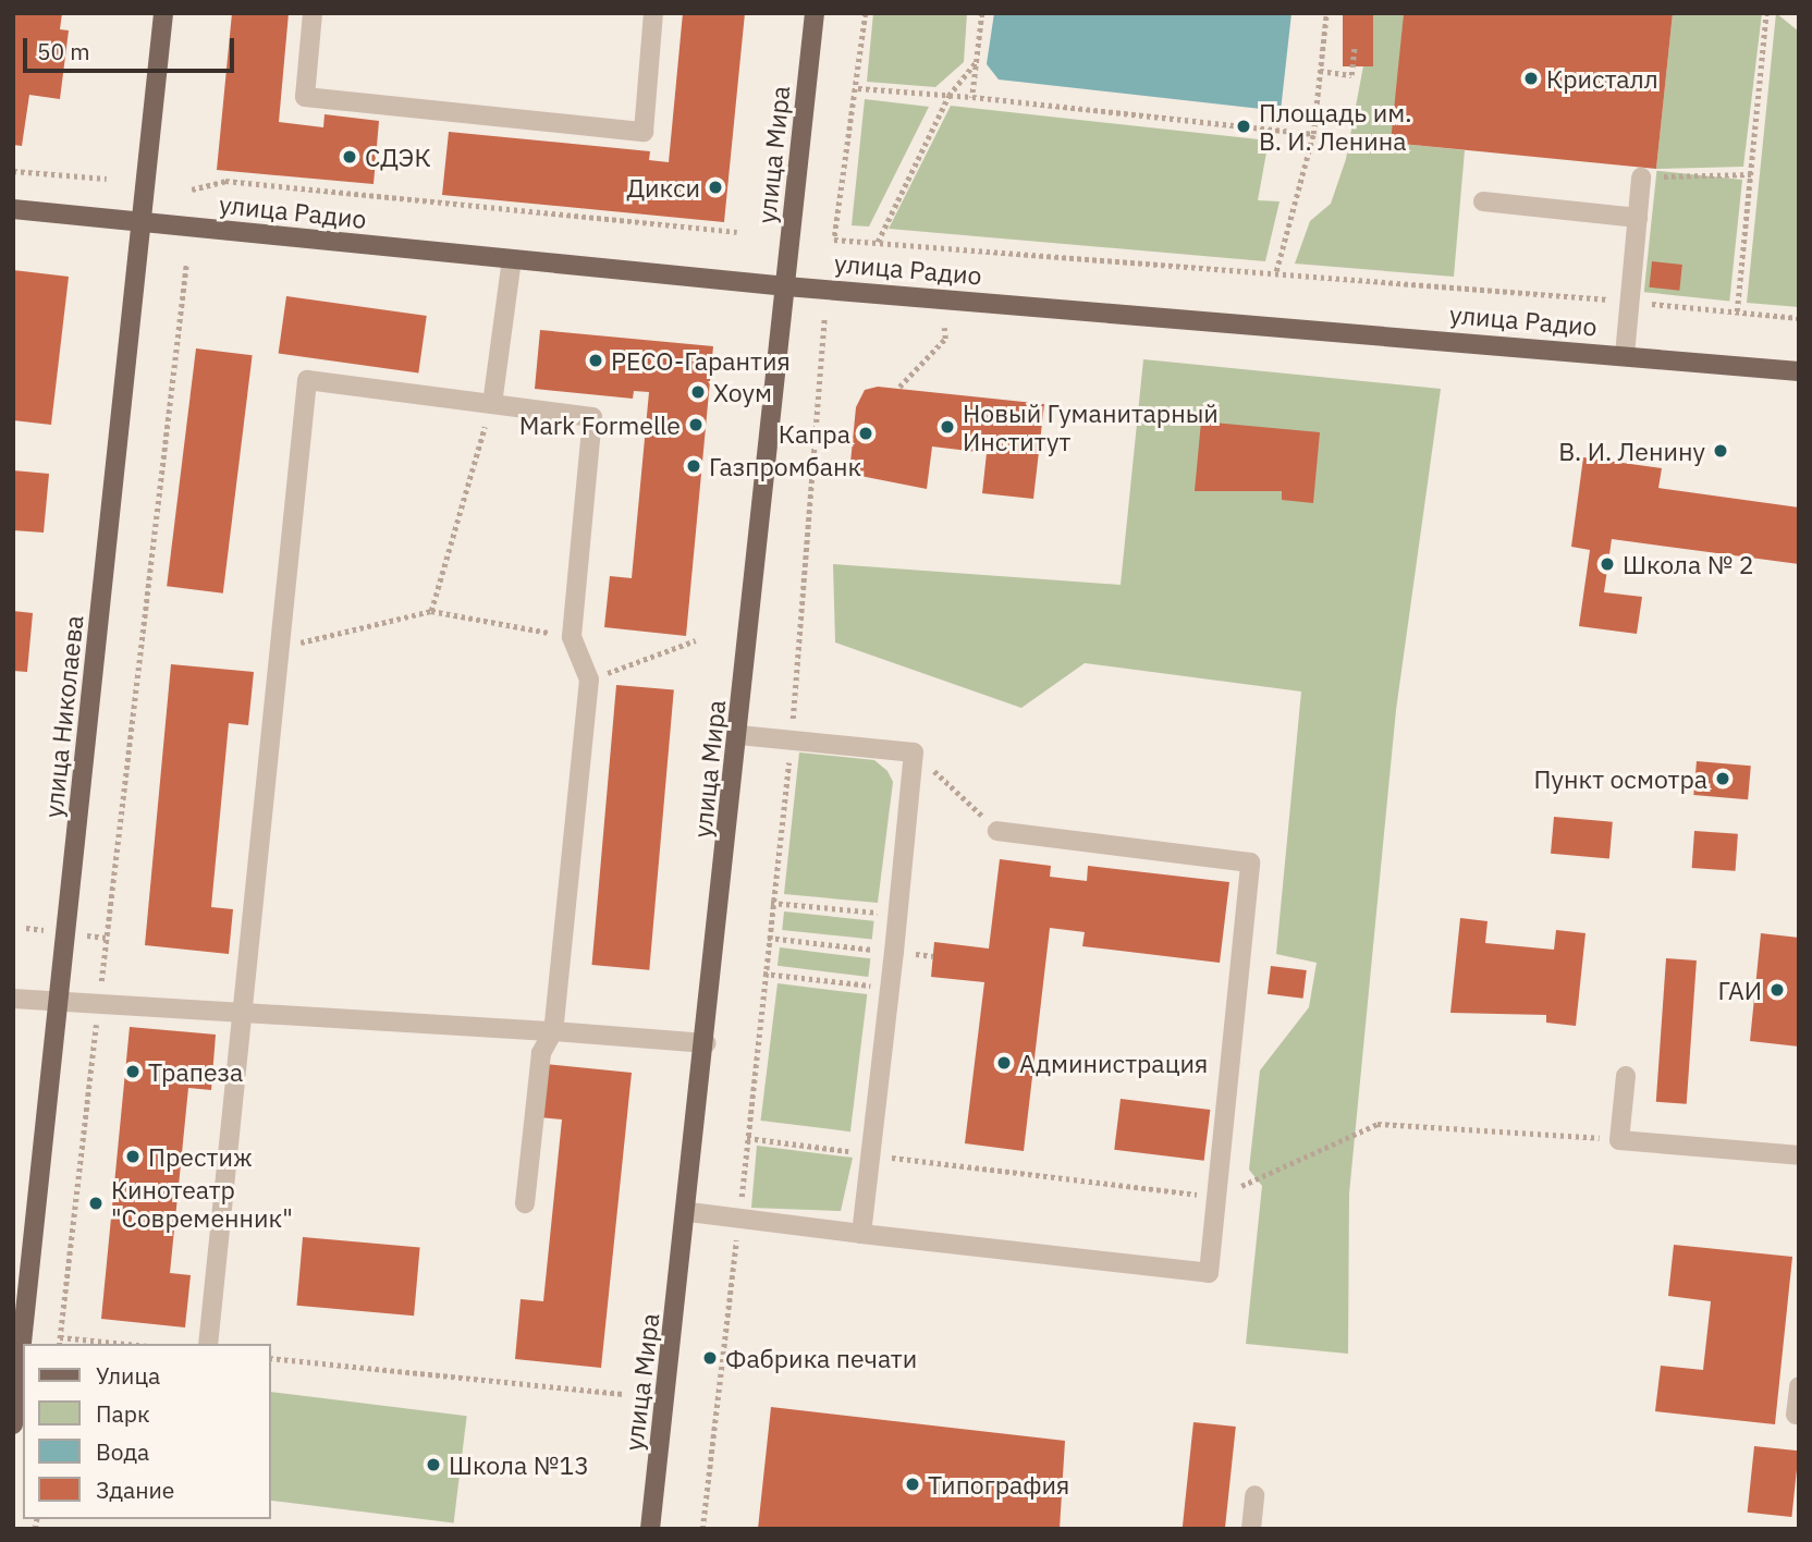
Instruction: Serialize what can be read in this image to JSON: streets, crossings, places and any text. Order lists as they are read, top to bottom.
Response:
{
  "streets": {
    "main road": ["улица Мира", "улица Радио", "улица Николаева"]
  },
  "crossings": [
    ["улица Мира", "улица Радио"],
    ["улица Радио", "улица Николаева"]
  ],
  "places": [
    "Кристалл",
    "Площадь им. В. И. Ленина",
    "СДЭК",
    "Дикси",
    "РЕСО-Гарантия",
    "Хоум",
    "Mark Formelle",
    "Новый Гуманитарный Институт",
    "Капра",
    "В. И. Ленину",
    "Газпромбанк",
    "Школа № 2",
    "Пункт осмотра",
    "ГАИ",
    "Администрация",
    "Трапеза",
    "Престиж",
    "Кинотеатр \"Современник\"",
    "Фабрика печати",
    "Школа №13",
    "Типография"
  ],
  "legend": [
    "Улица",
    "Парк",
    "Вода",
    "Здание"
  ],
  "scale_bar": "50 m"
}
